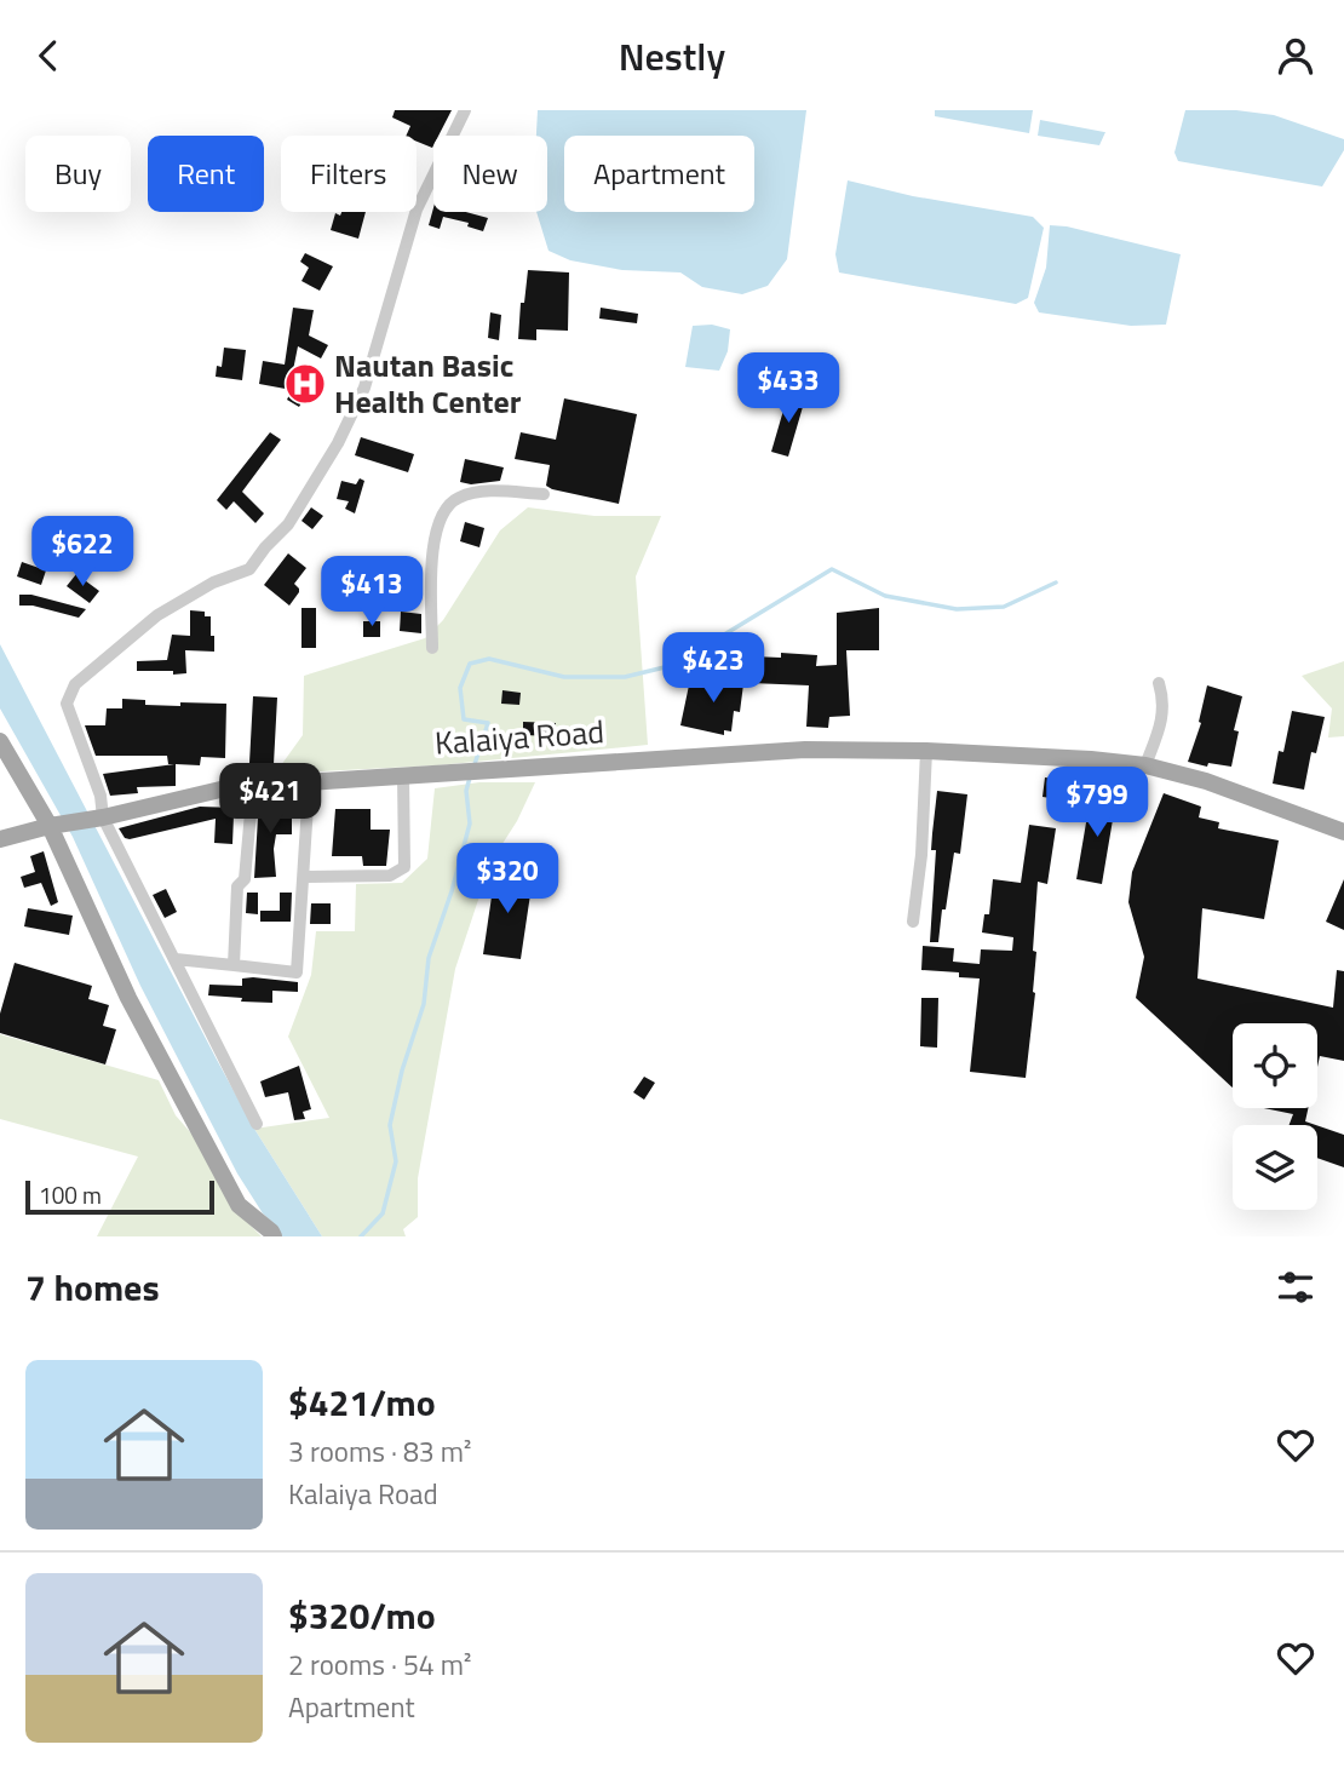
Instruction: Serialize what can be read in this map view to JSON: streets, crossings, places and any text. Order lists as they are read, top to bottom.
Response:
{
  "streets": {
    "main road": ["Kalaiya Road"]
  },
  "places": {
    "hospital": ["Nautan Basic Health Center"]
  },
  "scale_bar": "100 m",
  "page": {
    "header": "Nestly",
    "chip": [
      "Buy",
      "Rent",
      "Filters",
      "New",
      "Apartment"
    ],
    "price": [
      "$433",
      "$622",
      "$413",
      "$423",
      "$421",
      "$799",
      "$320"
    ],
    "scale": "100 m",
    "heading": "7 homes",
    "list": [
      {
        "name": "$421/mo",
        "note": "3 rooms · 83 m² · Kalaiya Road"
      },
      {
        "name": "$320/mo",
        "note": "2 rooms · 54 m² · Apartment"
      }
    ]
  }
}
